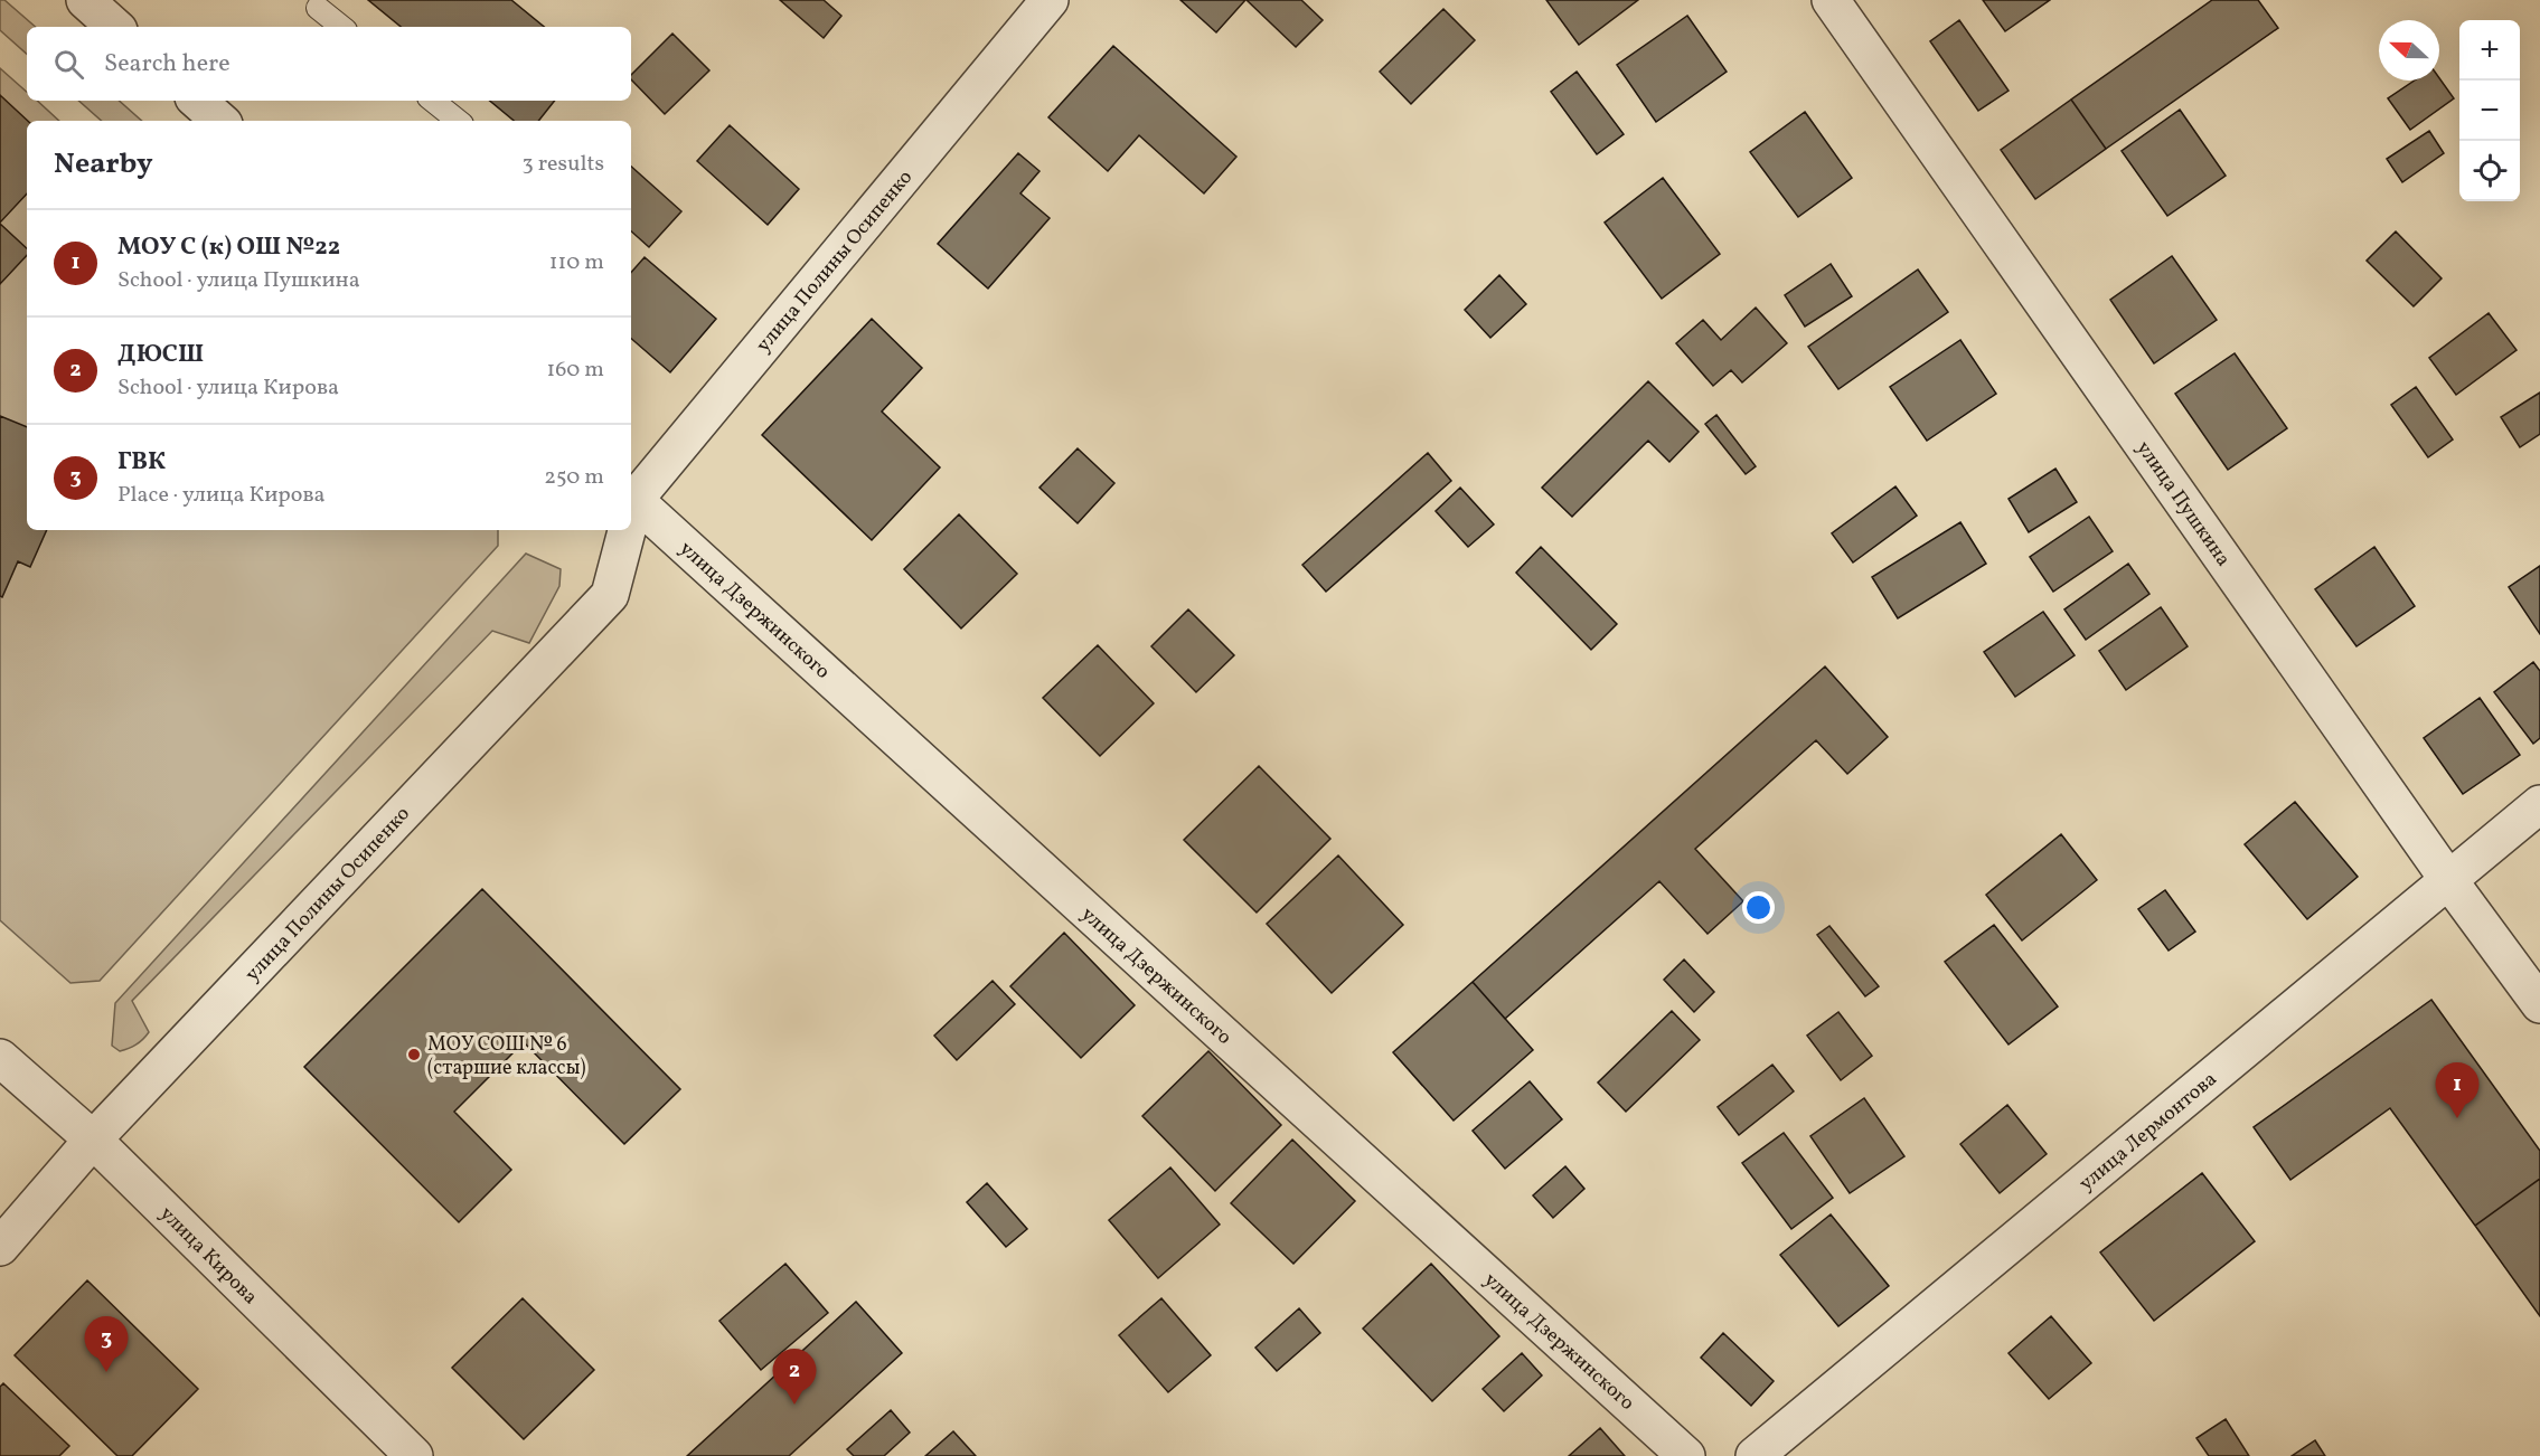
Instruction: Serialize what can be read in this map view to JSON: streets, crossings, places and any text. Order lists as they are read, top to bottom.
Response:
{
  "streets": {
    "street": [
      "улица Полины Осипенко",
      "улица Пушкина",
      "улица Дзержинского",
      "улица Лермонтова",
      "улица Кирова"
    ]
  },
  "crossings": [
    ["улица Полины Осипенко", "улица Кирова"],
    ["улица Пушкина", "улица Лермонтова"]
  ],
  "places": ["МОУ СОШ № 6 (старшие классы)"],
  "north": "left",
  "page": {
    "map_buttons": ["+", "−"],
    "search": "Search here",
    "heading": ["Nearby", "3 results"],
    "list": [
      {
        "mark": "1",
        "name": "МОУ С (к) ОШ №22",
        "note": "School · улица Пушкина",
        "value": "110 m"
      },
      {
        "mark": "2",
        "name": "ДЮСШ",
        "note": "School · улица Кирова",
        "value": "160 m"
      },
      {
        "mark": "3",
        "name": "ГВК",
        "note": "Place · улица Кирова",
        "value": "250 m"
      }
    ],
    "pins": ["1", "3", "2"]
  }
}
